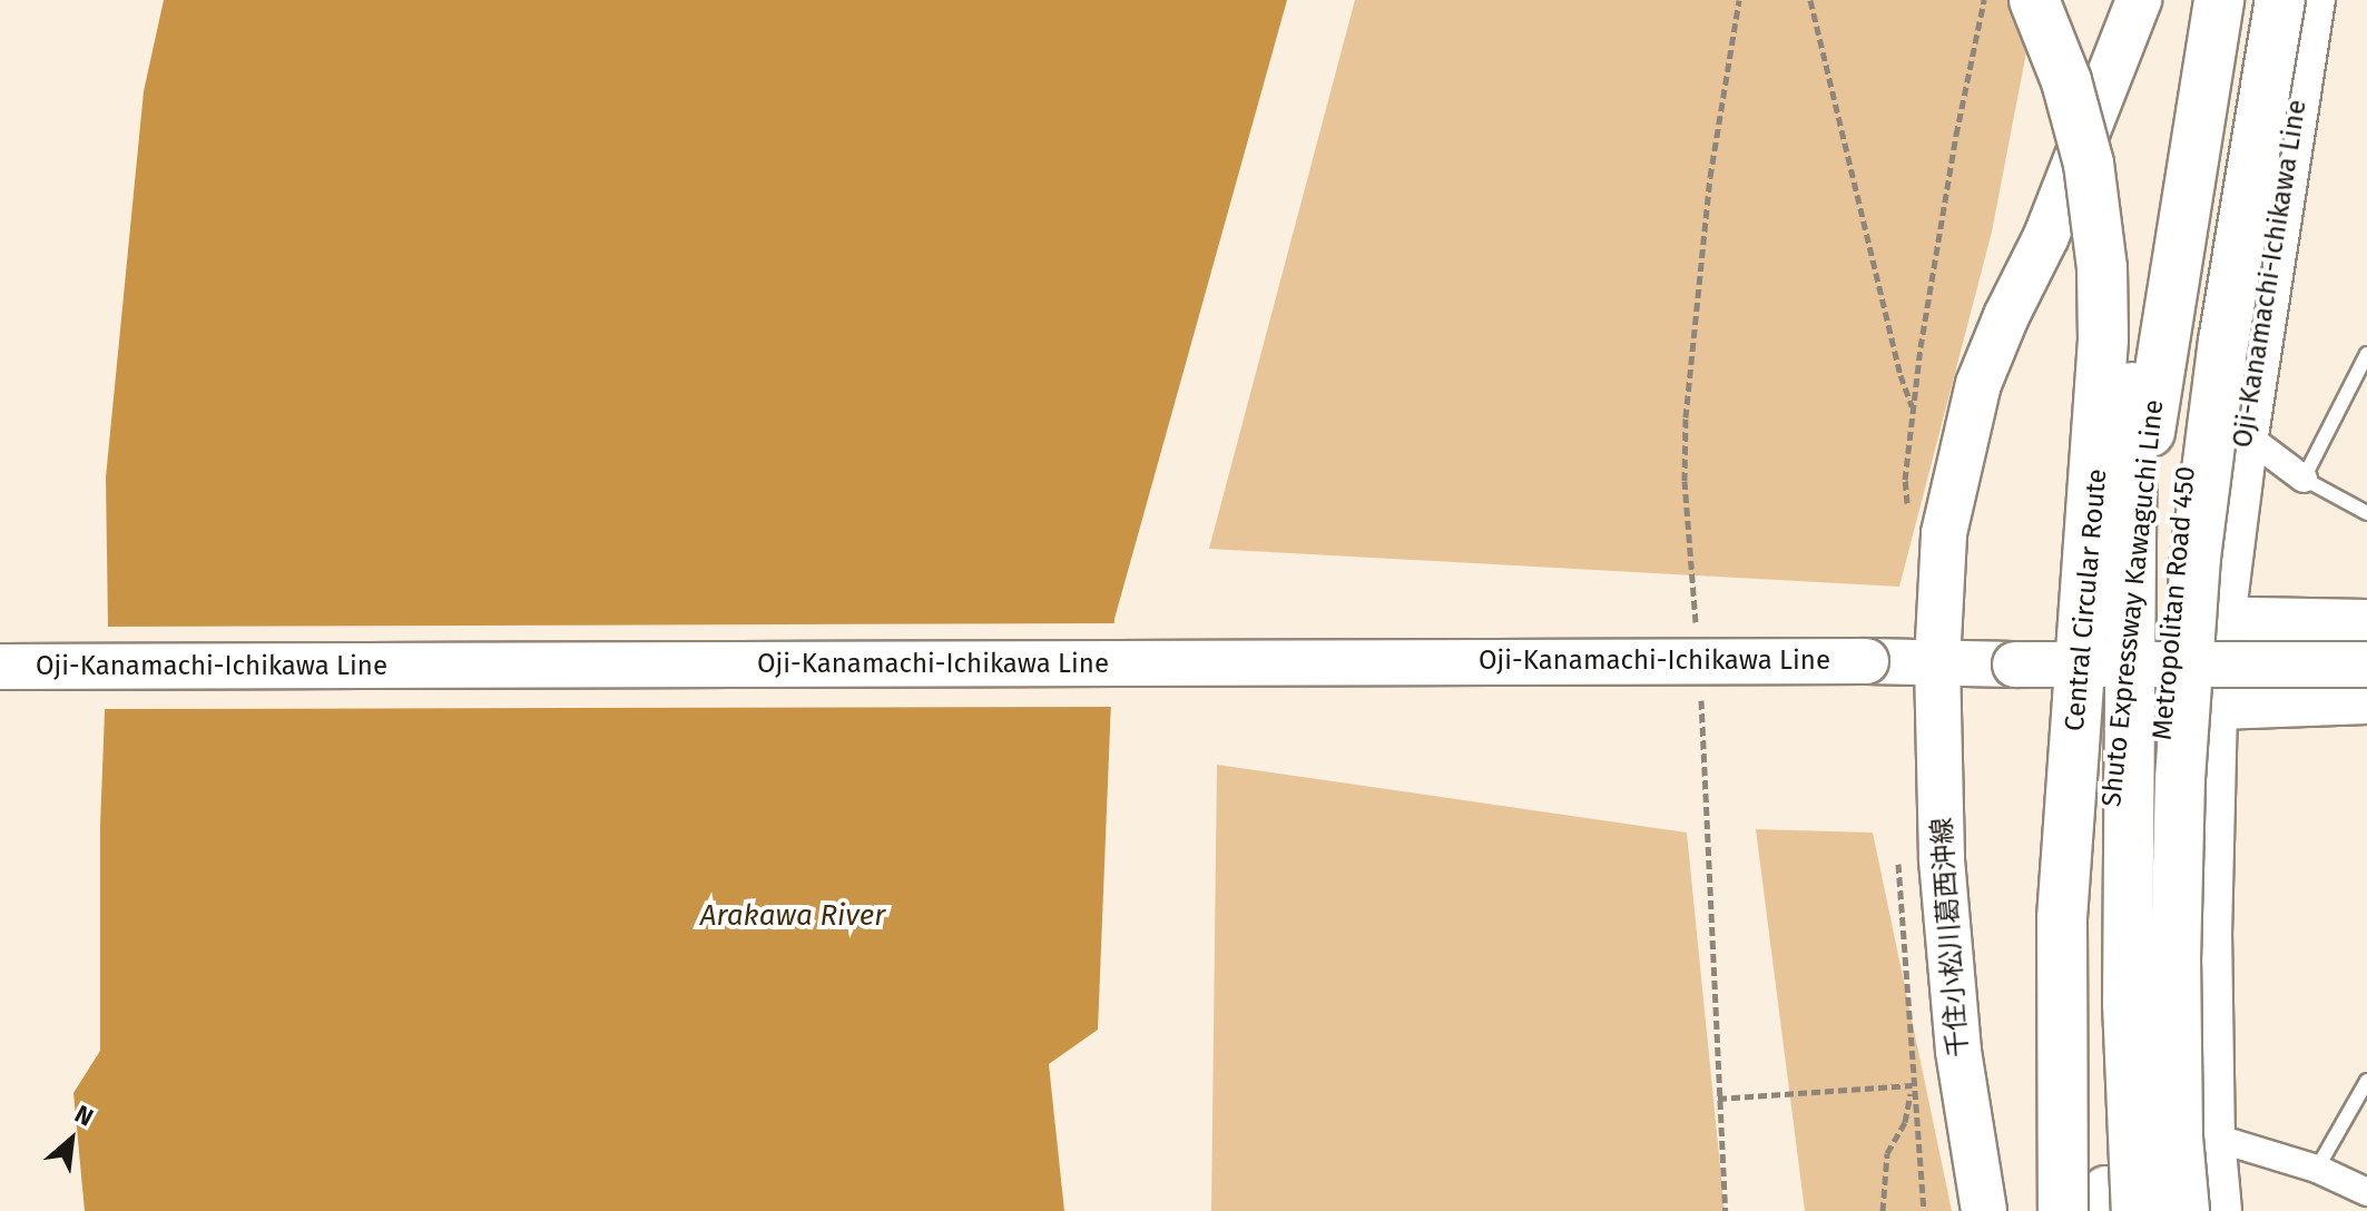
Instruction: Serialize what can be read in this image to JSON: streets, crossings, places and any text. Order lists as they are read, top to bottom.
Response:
{
  "streets": {
    "highway": ["Central Circular Route", "Shuto Expressway Kawaguchi Line"],
    "main road": ["Oji-Kanamachi-Ichikawa Line", "Metropolitan Road 450", "千住小松川葛西沖線"]
  },
  "crossings": [
    ["Oji-Kanamachi-Ichikawa Line", "Metropolitan Road 450"],
    ["Oji-Kanamachi-Ichikawa Line", "千住小松川葛西沖線"],
    ["Central Circular Route", "Shuto Expressway Kawaguchi Line"]
  ],
  "water": ["Arakawa River"],
  "north": "top right"
}
